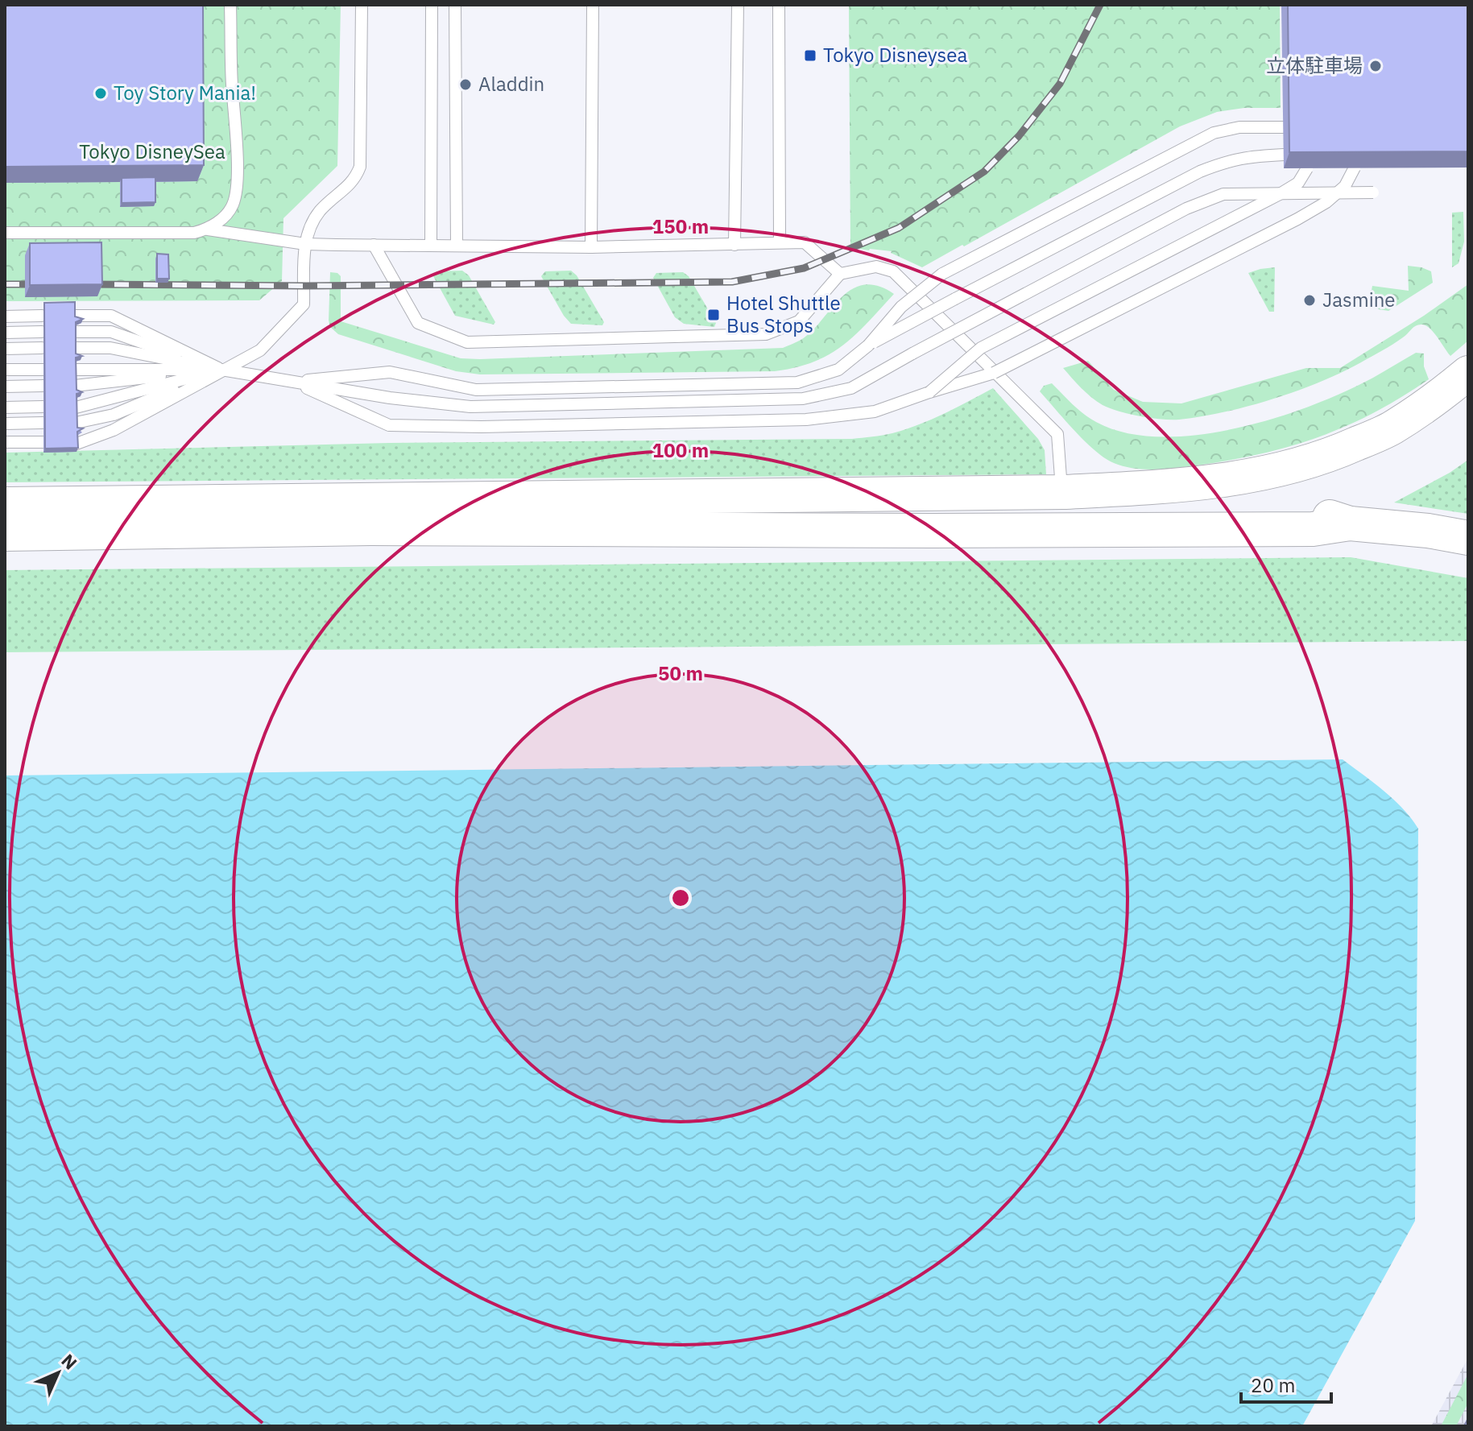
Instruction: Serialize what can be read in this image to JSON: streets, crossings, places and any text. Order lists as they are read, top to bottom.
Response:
{
  "parks": ["Tokyo DisneySea"],
  "places": {
    "transit": ["Tokyo Disneysea", "Hotel Shuttle Bus Stops"],
    "other": [
      "立体駐車場",
      "Aladdin",
      "Toy Story Mania!",
      "Jasmine"
    ]
  },
  "scale_bar": "20 m",
  "north": "top right",
  "rings": ["150 m", "100 m", "50 m"]
}
